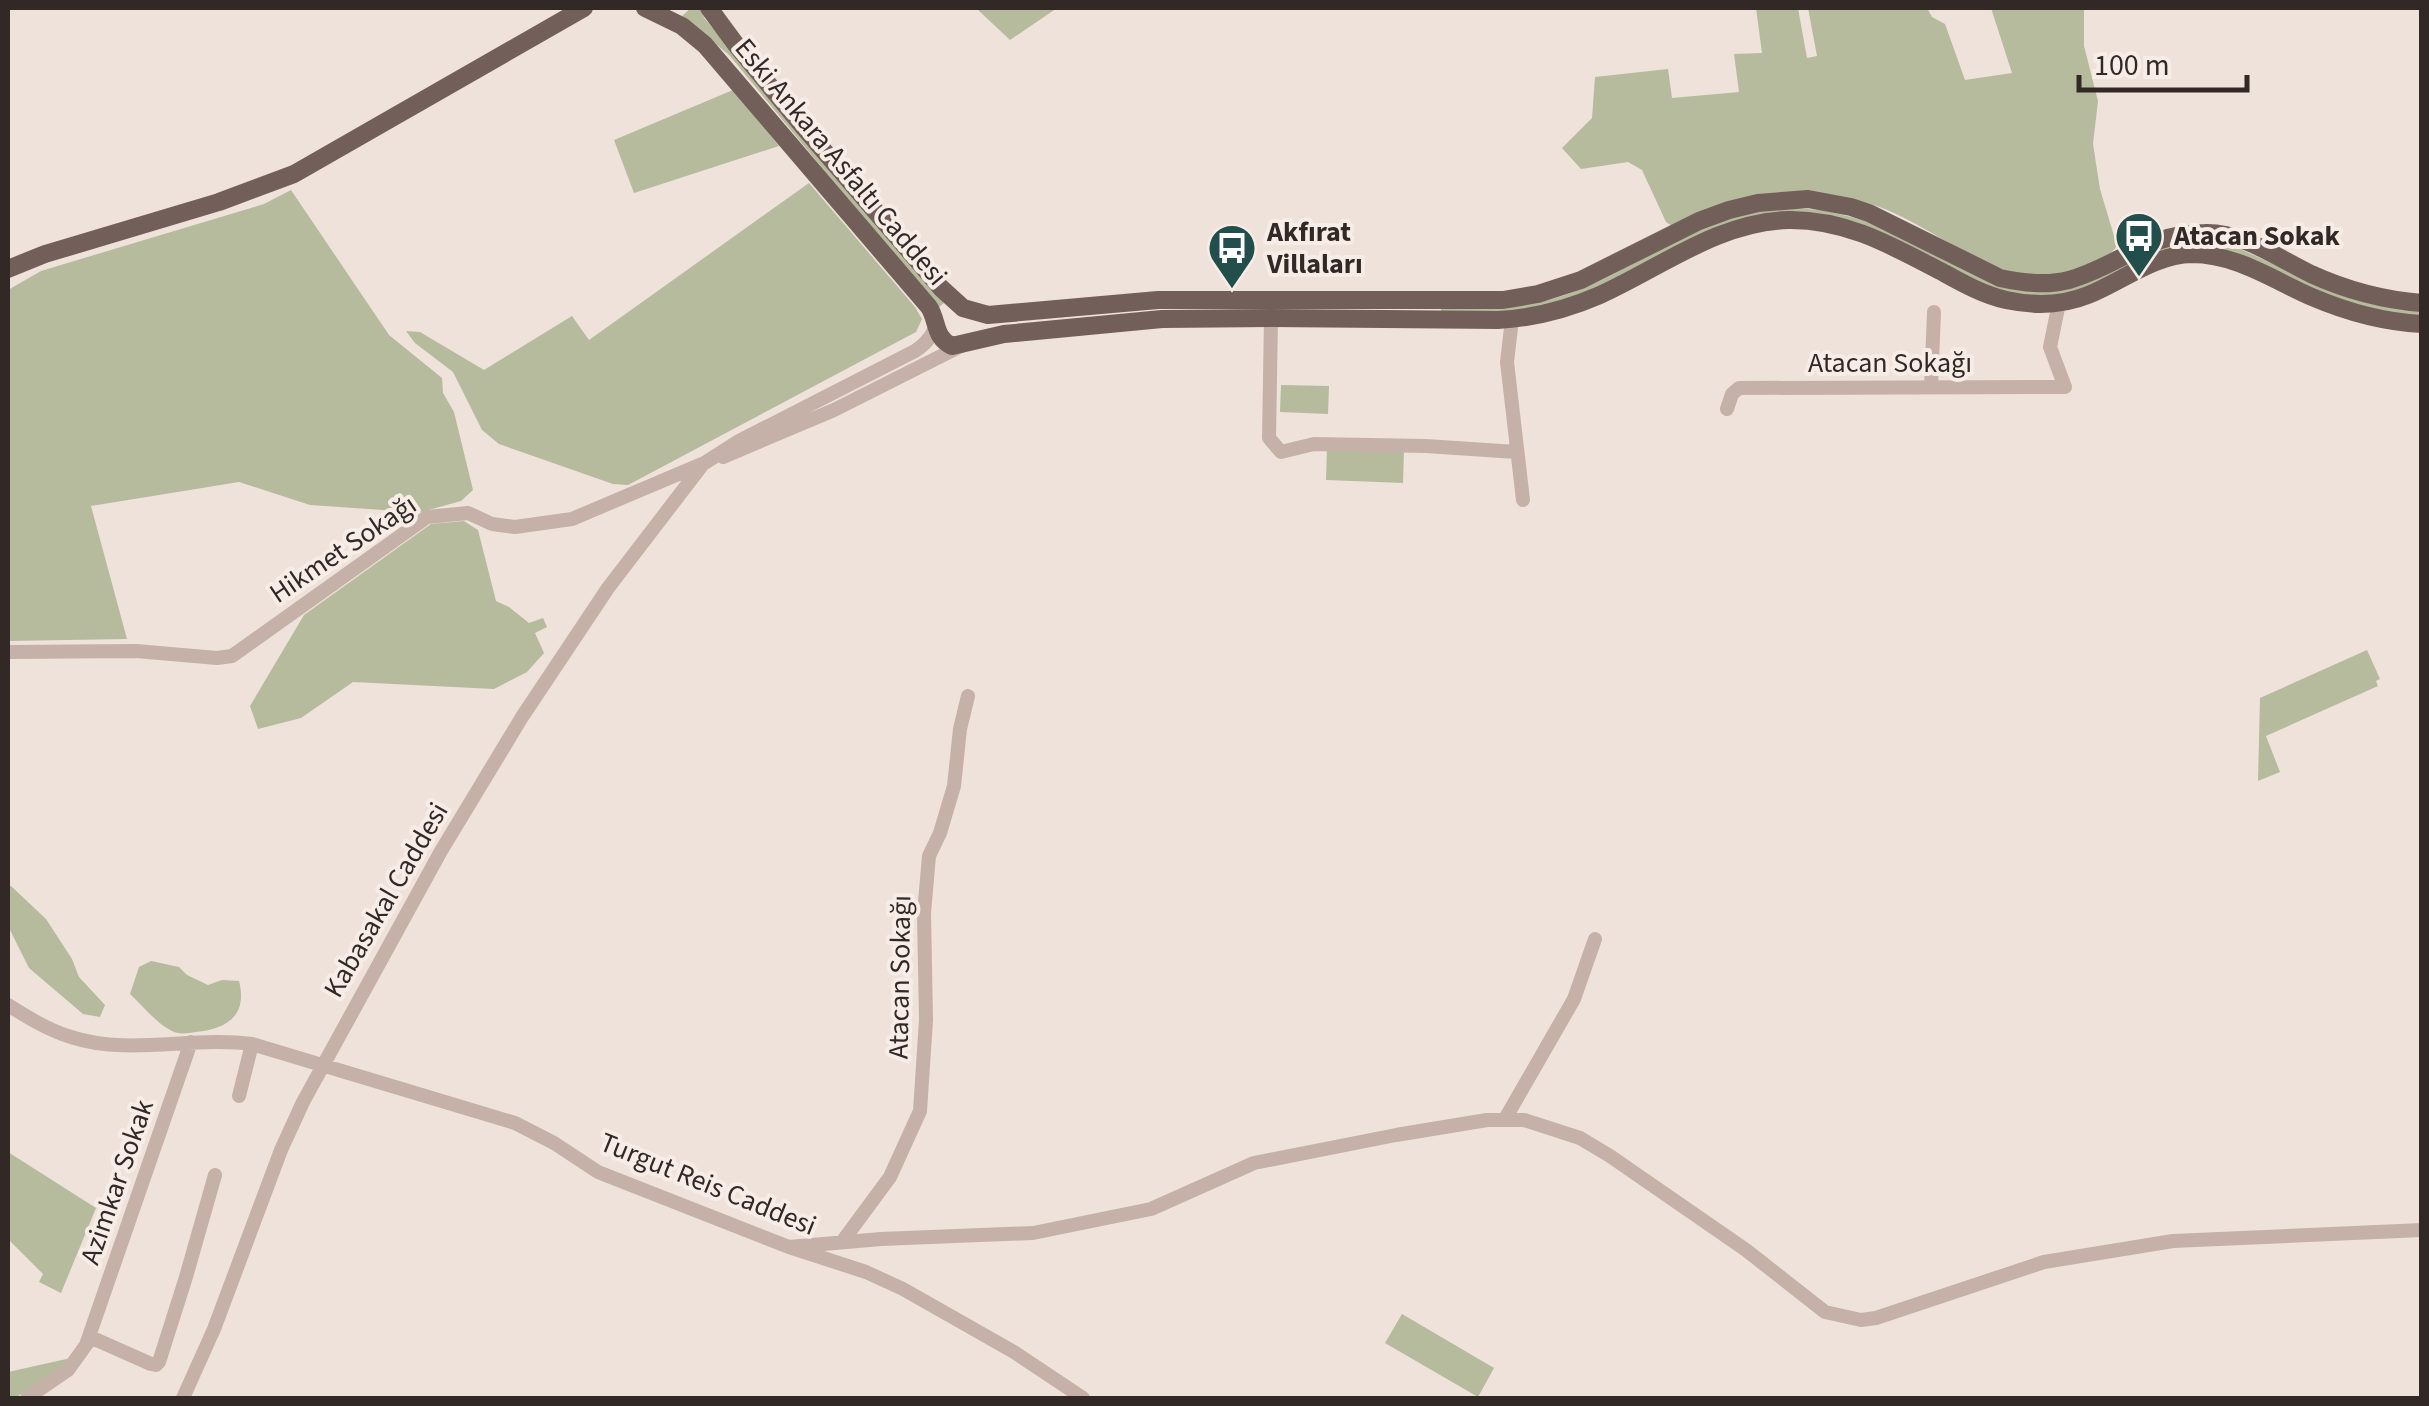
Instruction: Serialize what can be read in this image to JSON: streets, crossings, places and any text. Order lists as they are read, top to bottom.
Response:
{
  "streets": {
    "main road": ["Eski Ankara Asfaltı Caddesi"],
    "street": [
      "Atacan Sokağı",
      "Hikmet Sokağı",
      "Kabasakal Caddesi",
      "Azimkar Sokak",
      "Turgut Reis Caddesi"
    ]
  },
  "crossings": [
    ["Eski Ankara Asfaltı Caddesi", "Hikmet Sokağı"],
    ["Hikmet Sokağı", "Kabasakal Caddesi"],
    ["Kabasakal Caddesi", "Turgut Reis Caddesi"],
    ["Azimkar Sokak", "Turgut Reis Caddesi"]
  ],
  "places": {
    "bus stop": ["Atacan Sokak", "Akfırat Villaları"]
  },
  "scale_bar": "100 m"
}
